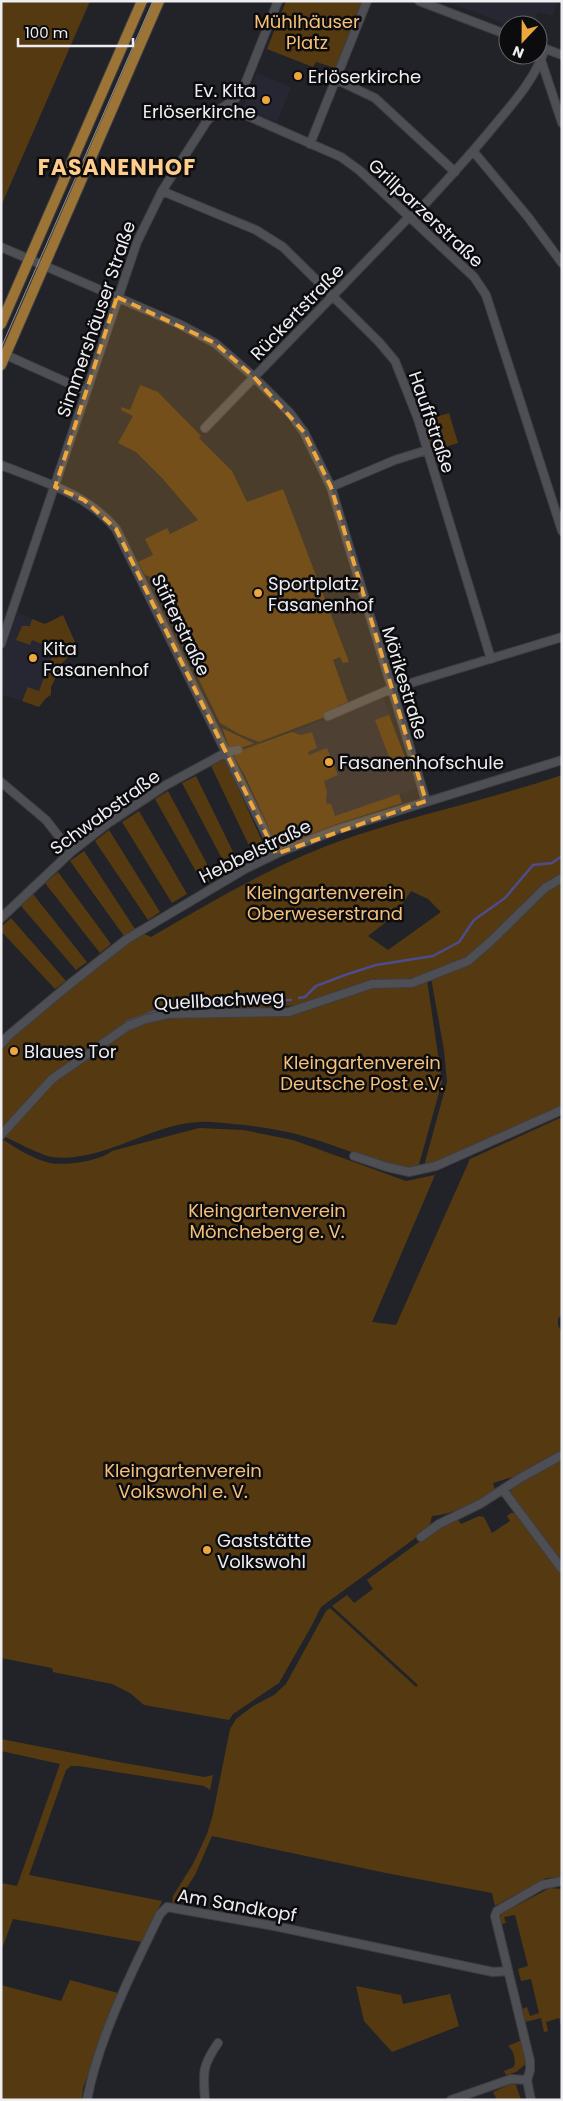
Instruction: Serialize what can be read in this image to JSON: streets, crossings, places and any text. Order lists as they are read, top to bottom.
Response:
{
  "streets": {
    "street": [
      "Grillparzerstraße",
      "Rückertstraße",
      "Simmershäuser Straße",
      "Hauffstraße",
      "Stifterstraße",
      "Mörikestraße",
      "Schwabstraße",
      "Hebbelstraße",
      "Quellbachweg",
      "Am Sandkopf"
    ]
  },
  "crossings": [
    ["Grillparzerstraße", "Rückertstraße"],
    ["Grillparzerstraße", "Simmershäuser Straße"],
    ["Rückertstraße", "Hauffstraße"],
    ["Rückertstraße", "Mörikestraße"],
    ["Simmershäuser Straße", "Hauffstraße"],
    ["Simmershäuser Straße", "Stifterstraße"],
    ["Simmershäuser Straße", "Mörikestraße"],
    ["Stifterstraße", "Schwabstraße"],
    ["Stifterstraße", "Hebbelstraße"],
    ["Mörikestraße", "Hebbelstraße"]
  ],
  "districts": ["FASANENHOF"],
  "parks": [
    "Mühlhäuser Platz",
    "Kleingartenverein Oberweserstrand",
    "Kleingartenverein Deutsche Post e.V.",
    "Kleingartenverein Möncheberg e. V.",
    "Kleingartenverein Volkswohl e. V."
  ],
  "places": [
    "Erlöserkirche",
    "Ev. Kita Erlöserkirche",
    "Sportplatz Fasanenhof",
    "Kita Fasanenhof",
    "Fasanenhofschule",
    "Blaues Tor",
    "Gaststätte Volkswohl"
  ],
  "scale_bar": "100 m",
  "north": "bottom"
}
